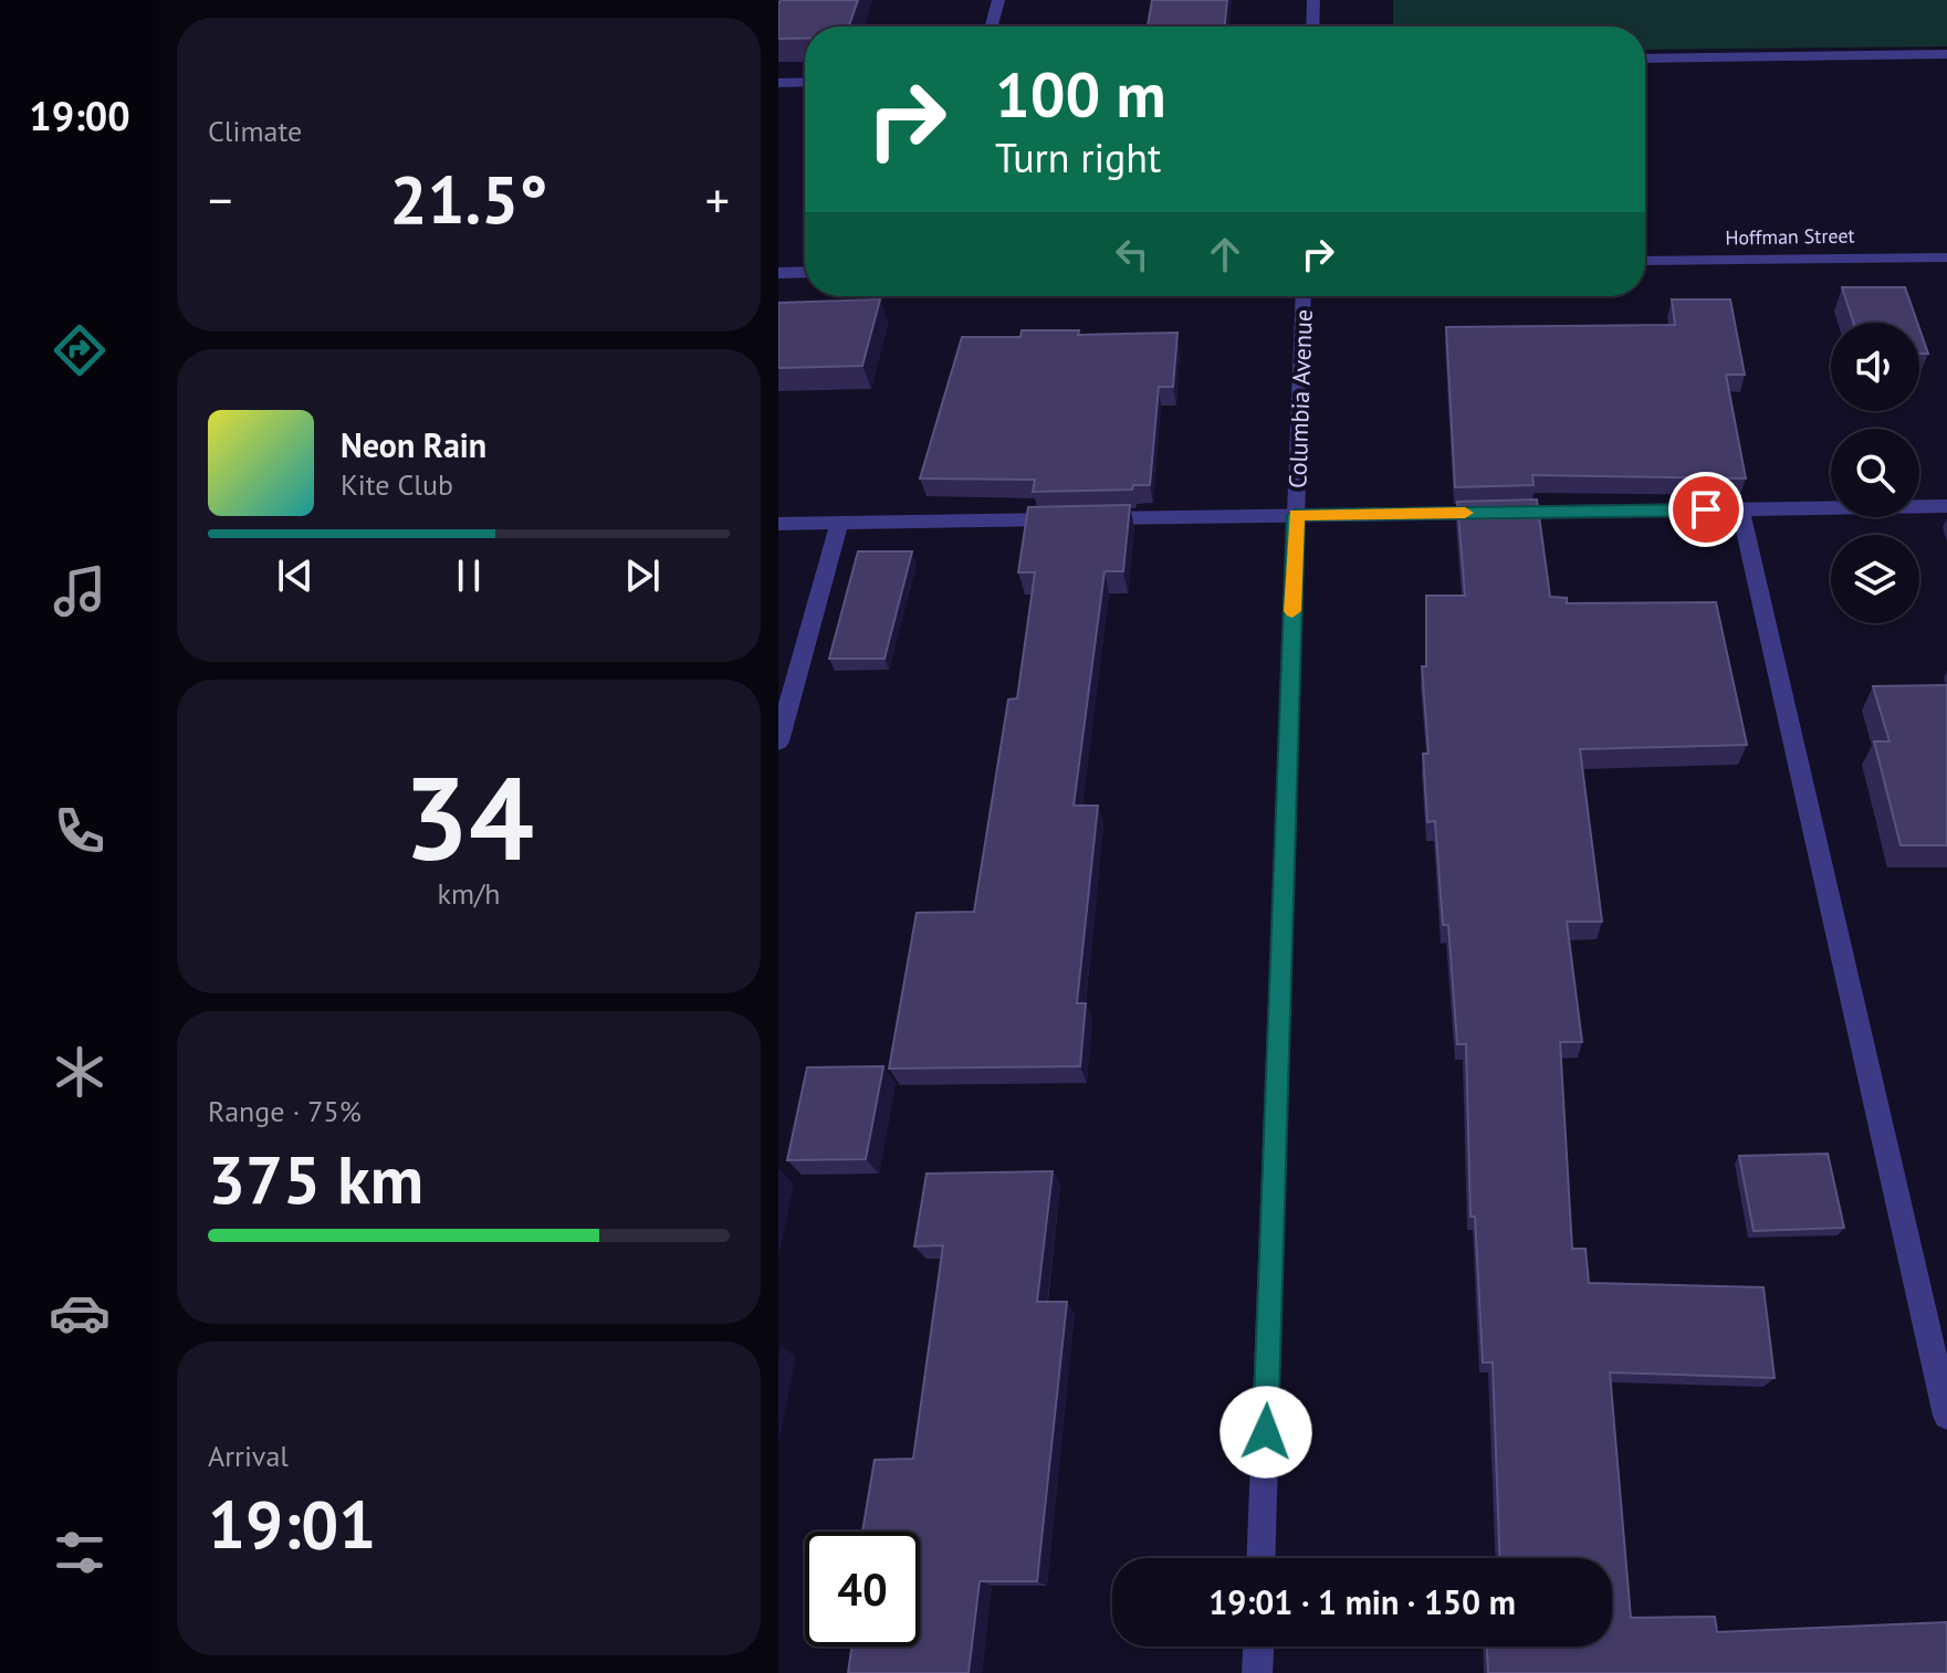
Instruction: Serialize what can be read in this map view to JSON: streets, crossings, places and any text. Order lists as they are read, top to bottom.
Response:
{
  "streets": {
    "street": ["Hoffman Street", "Columbia Avenue"]
  },
  "page": {
    "tabs": "19:00",
    "tile": [
      "Climate",
      ["34", "km/h"],
      ["Range · 75%", "375 km"],
      ["Arrival", "19:01"]
    ],
    "turn": ["100 m", "Turn right"],
    "heat": ["−", "21.5°", "+"],
    "song": ["Neon Rain", "Kite Club"],
    "limit": "40",
    "trip": "19:01 · 1 min · 150 m"
  }
}
